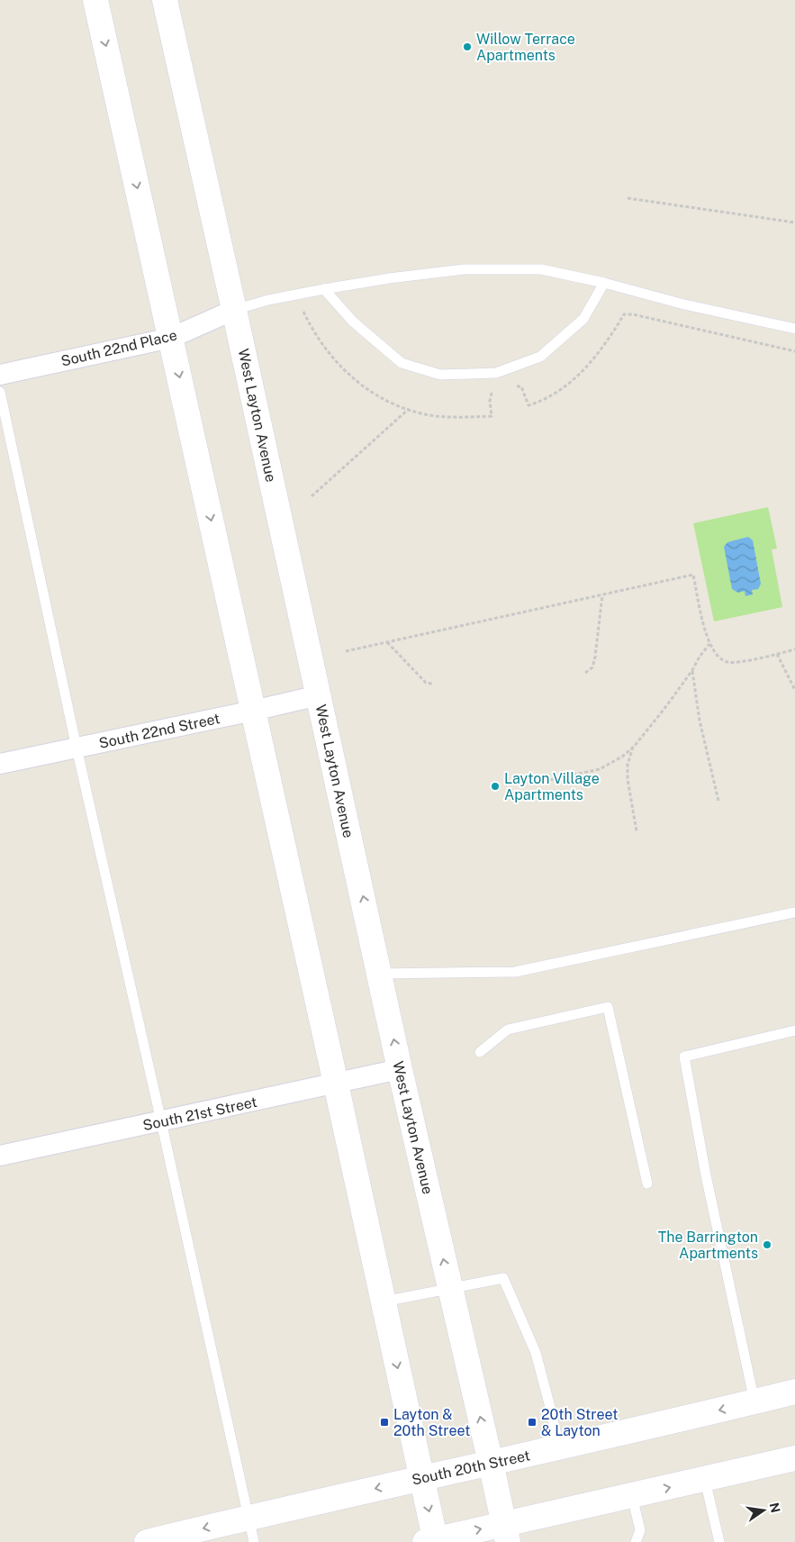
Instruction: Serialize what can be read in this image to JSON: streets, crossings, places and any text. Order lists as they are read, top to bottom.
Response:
{
  "streets": {
    "main road": ["West Layton Avenue", "South 20th Street"],
    "street": ["South 22nd Place", "South 22nd Street", "South 21st Street"]
  },
  "crossings": [
    ["South 22nd Place", "West Layton Avenue"],
    ["West Layton Avenue", "South 22nd Street"],
    ["West Layton Avenue", "South 21st Street"],
    ["West Layton Avenue", "South 20th Street"]
  ],
  "places": {
    "other": ["Willow Terrace Apartments", "Layton Village Apartments", "The Barrington Apartments"],
    "transit": ["Layton & 20th Street", "20th Street & Layton"]
  },
  "north": "right"
}
